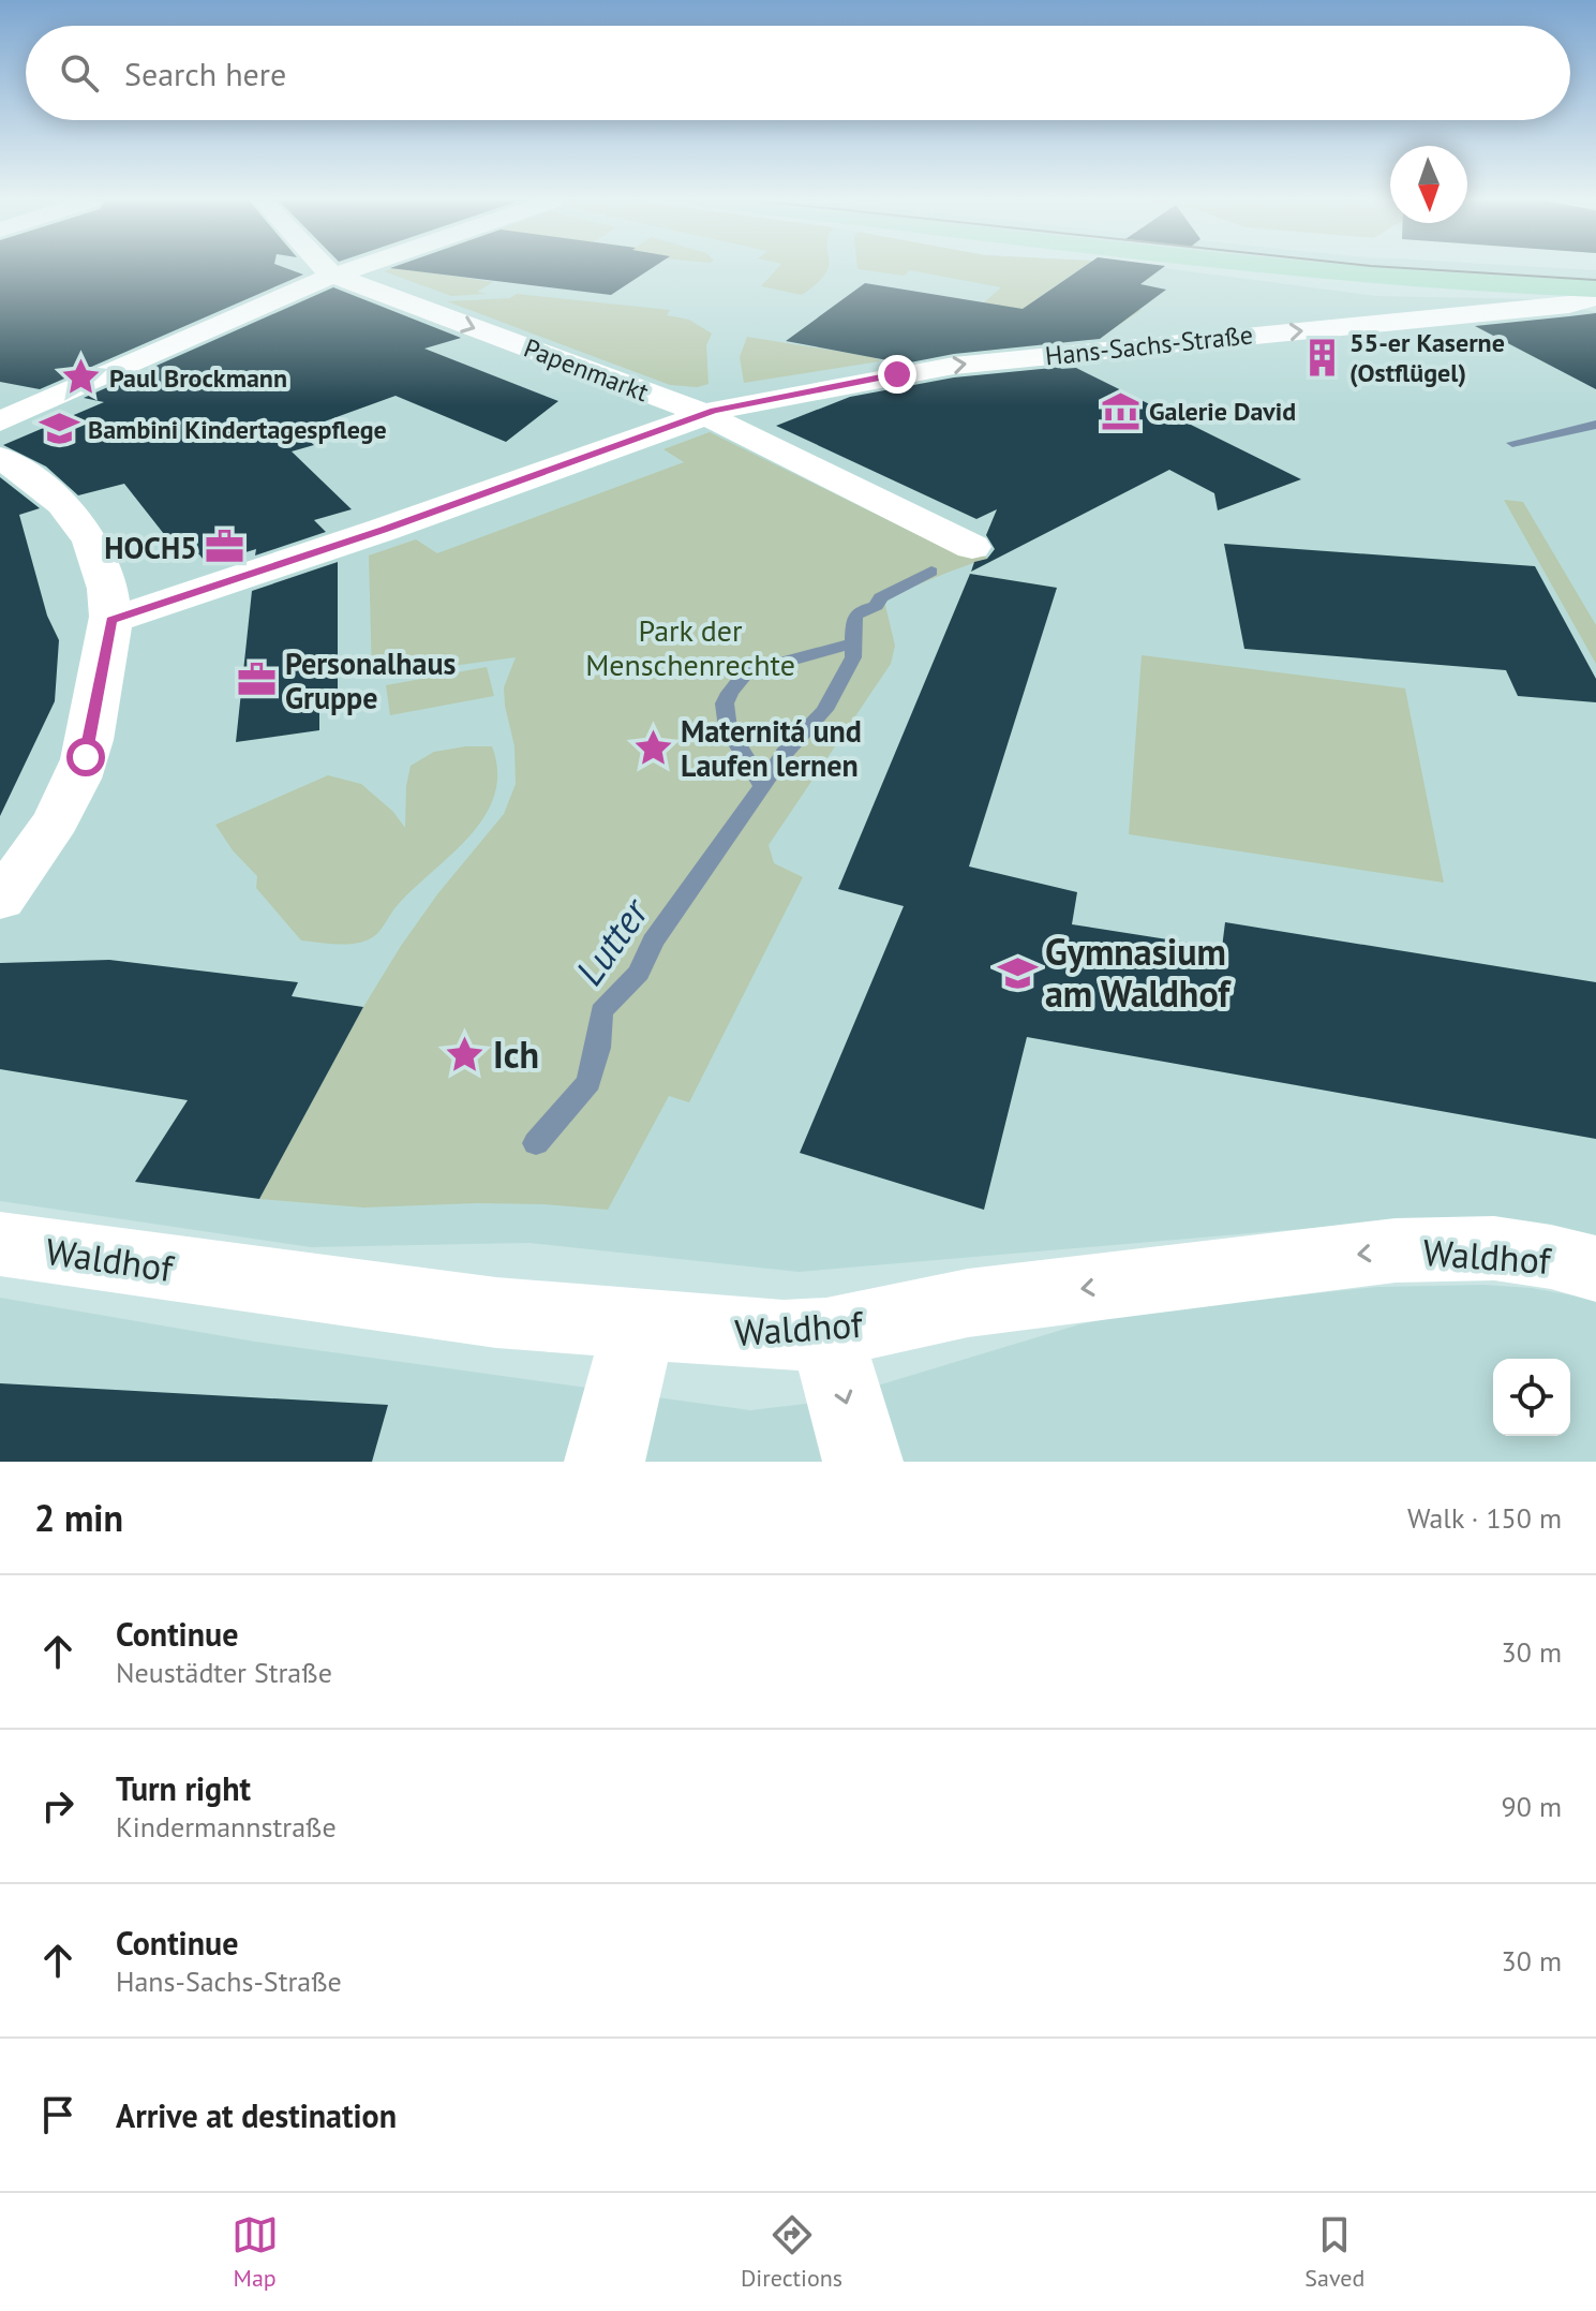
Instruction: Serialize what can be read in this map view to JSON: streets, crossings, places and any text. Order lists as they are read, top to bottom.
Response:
{
  "streets": {
    "street": ["Hans-Sachs-Straße", "Papenmarkt", "Waldhof"]
  },
  "crossings": [
    ["Hans-Sachs-Straße", "Papenmarkt"]
  ],
  "one_way": ["Hans-Sachs-Straße", "Papenmarkt", "Waldhof"],
  "water": ["Lutter"],
  "parks": ["Park der Menschenrechte"],
  "places": {
    "building": ["55-er Kaserne (Ostflügel)"],
    "place": ["Paul Brockmann", "Maternitá und Laufen lernen", "Ich"],
    "museum": ["Galerie David"],
    "school or university": ["Bambini Kindertagespflege", "Gymnasium am Waldhof"],
    "office": ["HOCH5", "Personalhaus Gruppe"]
  },
  "north": "bottom",
  "page": {
    "search": "Search here",
    "heading": ["2 min", "Walk · 150 m"],
    "list": [
      ["Continue", "Neustädter Straße", "30 m"],
      ["Turn right", "Kindermannstraße", "90 m"],
      ["Continue", "Hans-Sachs-Straße", "30 m"],
      "Arrive at destination"
    ],
    "nav": ["Map", "Directions", "Saved"]
  }
}
